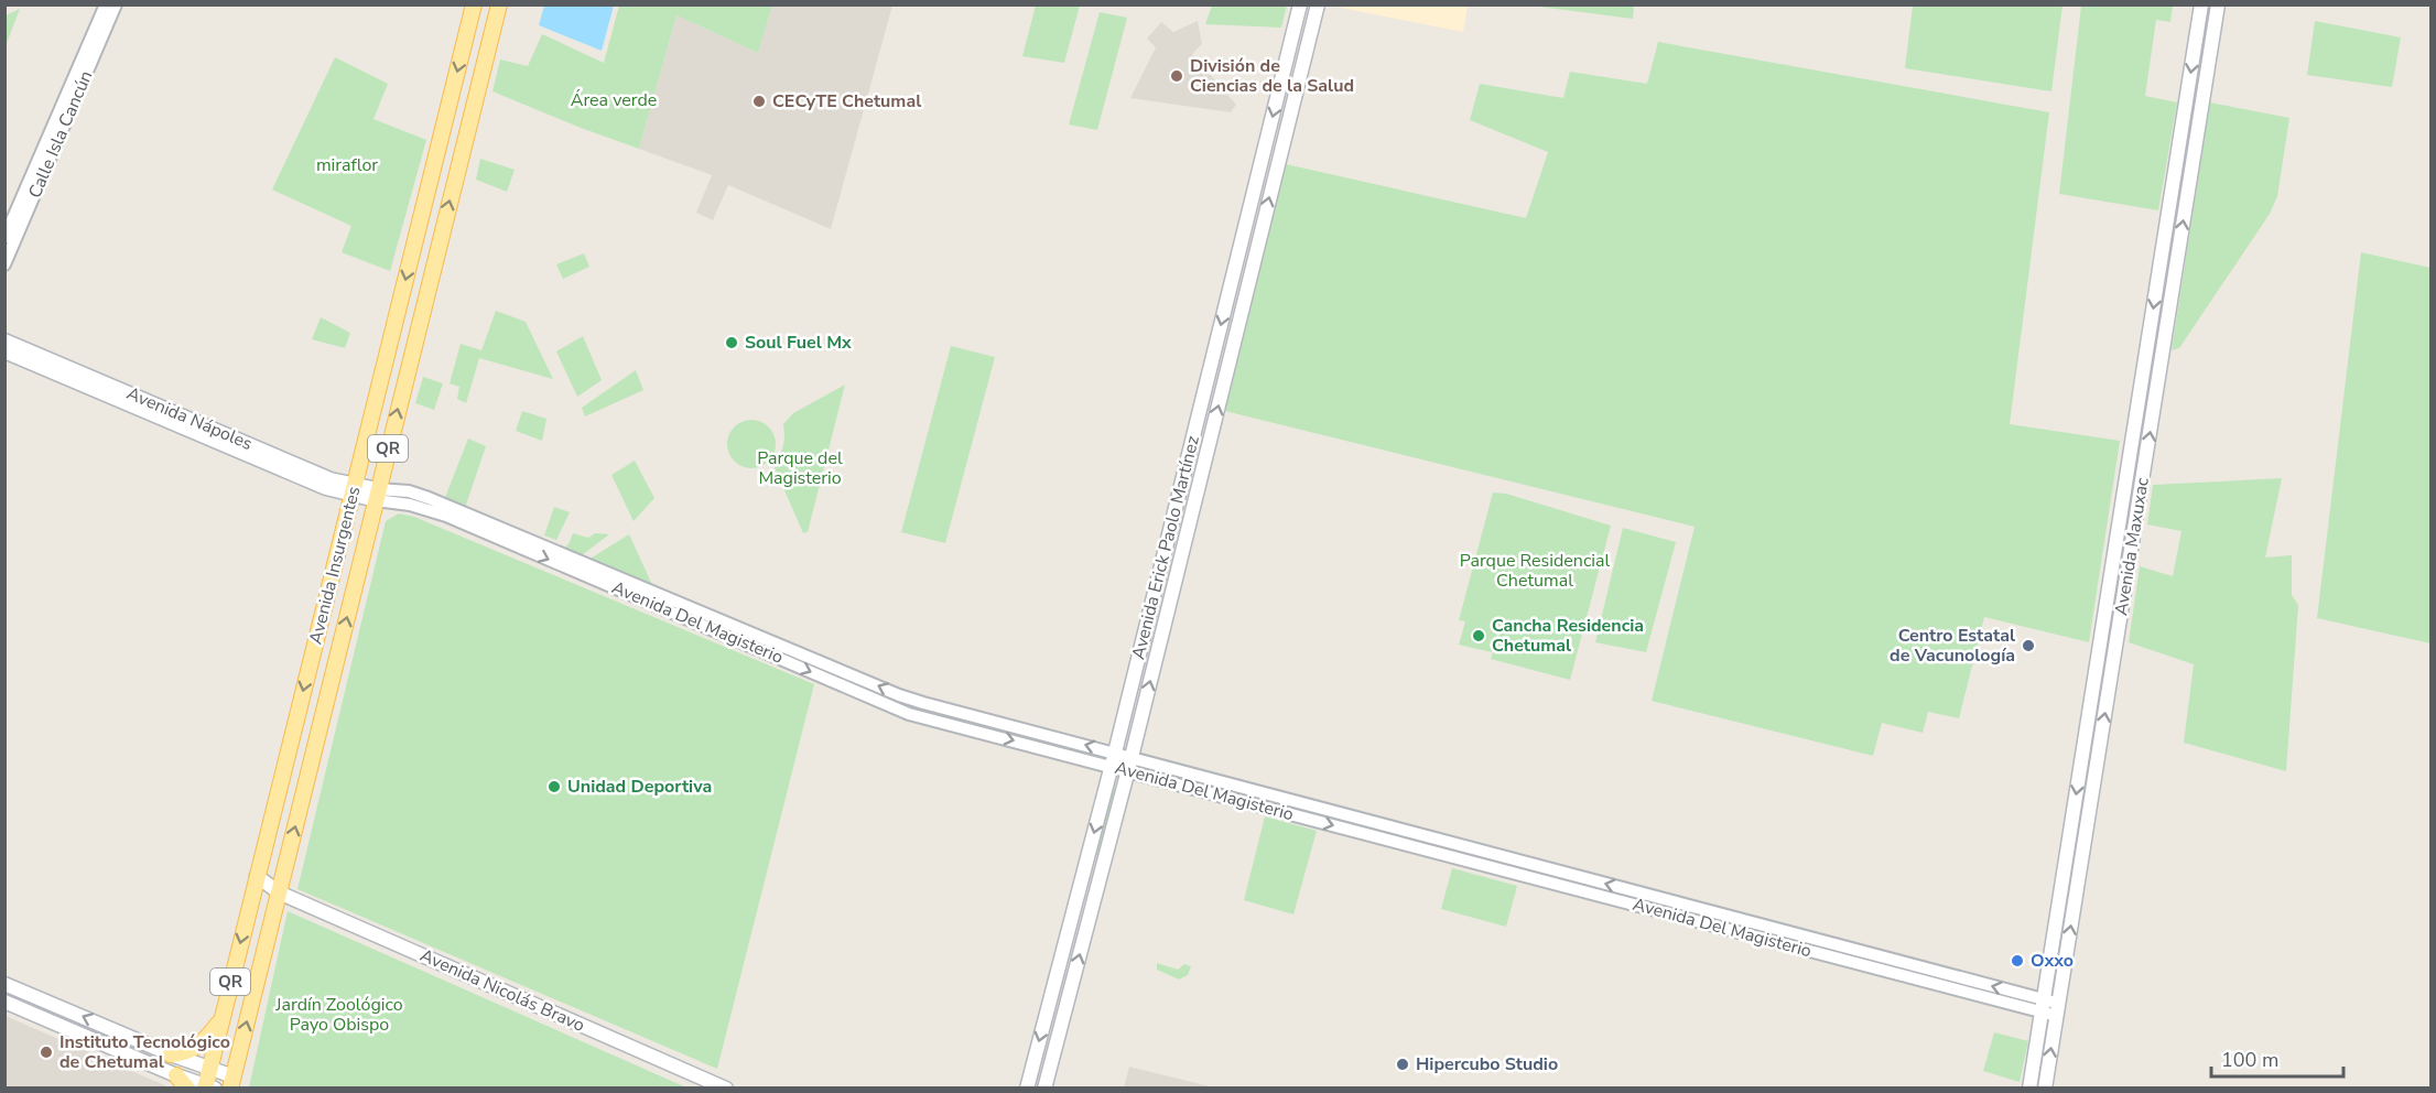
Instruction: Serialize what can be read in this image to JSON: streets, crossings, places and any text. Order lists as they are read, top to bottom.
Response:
{
  "streets": {
    "main road": [
      "Avenida Nápoles",
      "QR",
      "Avenida Maxuxac",
      "Avenida Erick Paolo Martínez",
      "Avenida Insurgentes",
      "Avenida Nicolás Bravo"
    ],
    "street": ["Calle Isla Cancún", "Avenida Del Magisterio"]
  },
  "crossings": [
    ["Avenida Nápoles", "Avenida Insurgentes"],
    ["Avenida Nápoles", "Avenida Del Magisterio"],
    ["Avenida Maxuxac", "Avenida Del Magisterio"],
    ["Avenida Erick Paolo Martínez", "Avenida Del Magisterio"],
    ["Avenida Insurgentes", "Avenida Del Magisterio"],
    ["Avenida Insurgentes", "Avenida Nicolás Bravo"]
  ],
  "parks": [
    "Área verde",
    "miraflor",
    "Parque del Magisterio",
    "Parque Residencial Chetumal",
    "Jardín Zoológico Payo Obispo"
  ],
  "places": [
    "División de Ciencias de la Salud",
    "CECyTE Chetumal",
    "Soul Fuel Mx",
    "Cancha Residencia Chetumal",
    "Centro Estatal de Vacunología",
    "Unidad Deportiva",
    "Oxxo",
    "Instituto Tecnológico de Chetumal",
    "Hipercubo Studio"
  ],
  "scale_bar": "100 m"
}
